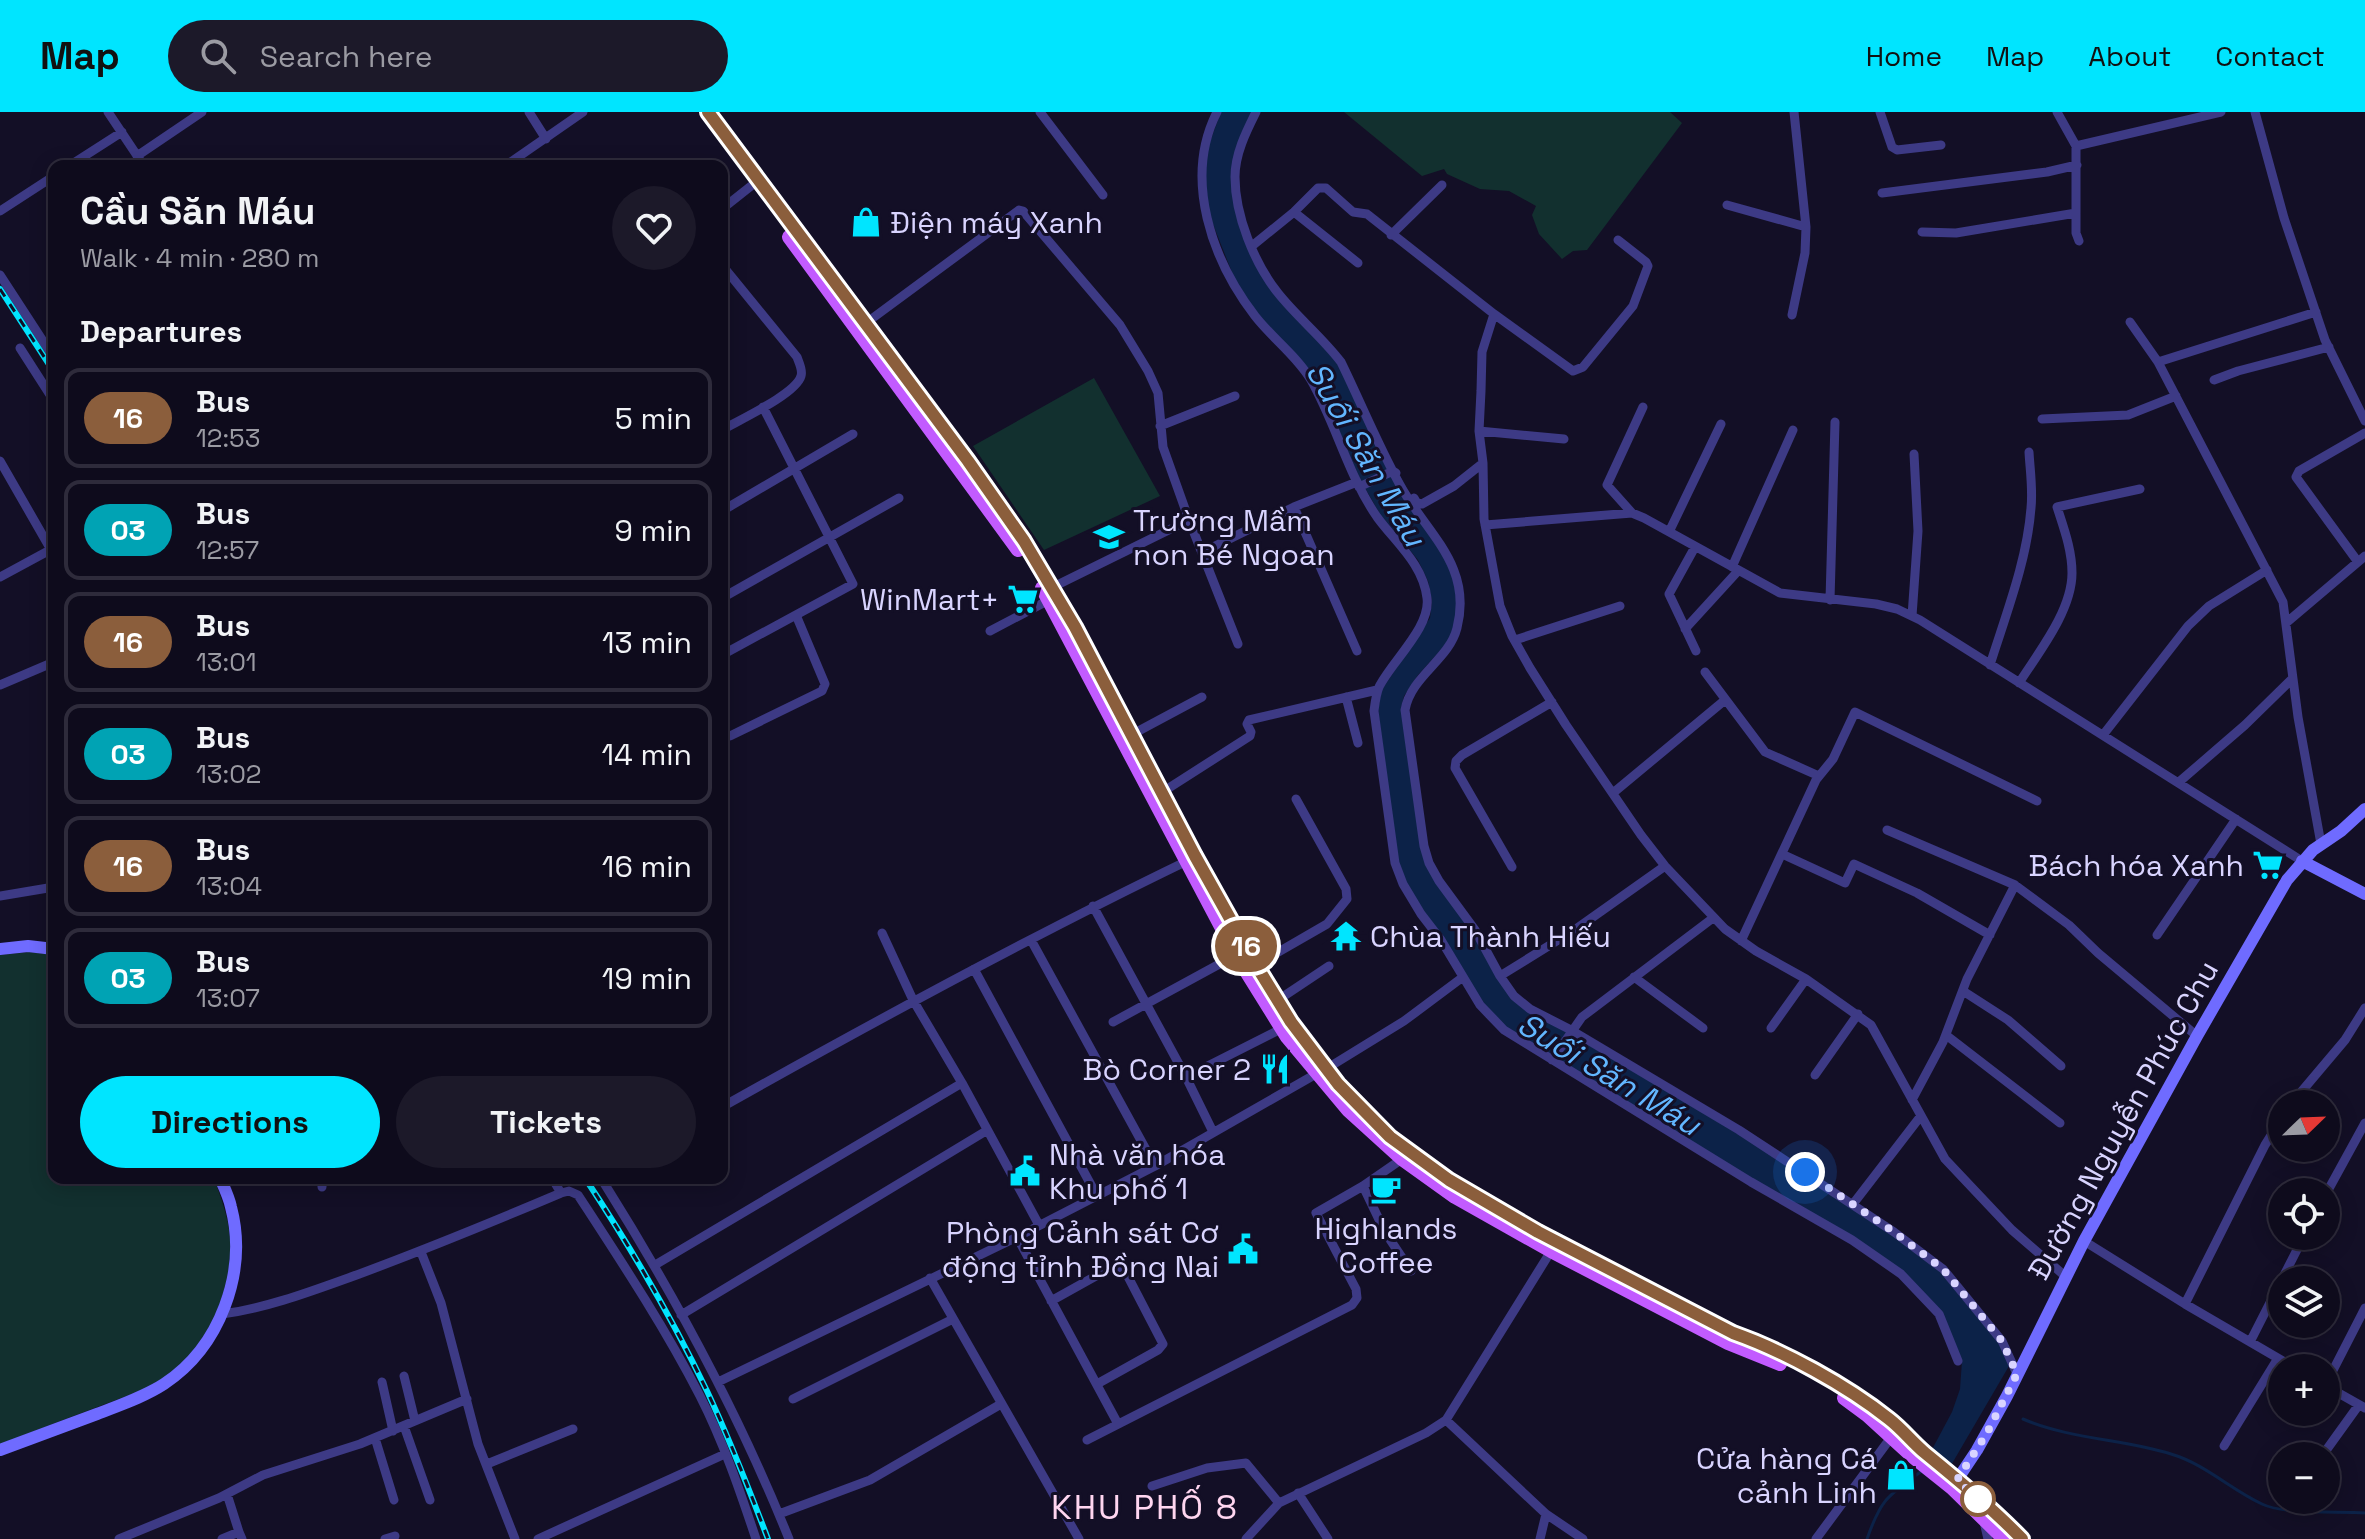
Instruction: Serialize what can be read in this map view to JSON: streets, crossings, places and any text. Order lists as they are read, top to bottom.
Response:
{
  "streets": {
    "street": ["Đường Nguyễn Phúc Chu"]
  },
  "districts": ["KHU PHỐ 8"],
  "water": ["Suối Săn Máu"],
  "places": {
    "shop": ["Điện máy Xanh", "Cửa hàng Cá cảnh Linh"],
    "school or university": ["Trường Mầm non Bé Ngoan"],
    "supermarket": ["WinMart+", "Bách hóa Xanh"],
    "temple": ["Chùa Thành Hiếu"],
    "restaurant": ["Bò Corner 2"],
    "public building": ["Nhà văn hóa Khu phố 1", "Phòng Cảnh sát Cơ động tỉnh Đồng Nai"],
    "cafe": ["Highlands Coffee"]
  },
  "lines": ["bus line 16"],
  "north": "top right",
  "page": {
    "header": "Map",
    "search": "Search here",
    "nav": [
      "Home",
      "Map",
      "About",
      "Contact"
    ],
    "on_map": "16",
    "heading": [
      ["Cầu Săn Máu", "Walk · 4 min · 280 m"],
      "Departures"
    ],
    "list": [
      {
        "mark": "16",
        "name": "Bus",
        "note": "12:53",
        "value": "5 min"
      },
      {
        "mark": "03",
        "name": "Bus",
        "note": "12:57",
        "value": "9 min"
      },
      {
        "mark": "16",
        "name": "Bus",
        "note": "13:01",
        "value": "13 min"
      },
      {
        "mark": "03",
        "name": "Bus",
        "note": "13:02",
        "value": "14 min"
      },
      {
        "mark": "16",
        "name": "Bus",
        "note": "13:04",
        "value": "16 min"
      },
      {
        "mark": "03",
        "name": "Bus",
        "note": "13:07",
        "value": "19 min"
      }
    ],
    "buttons": ["Directions", "Tickets"],
    "map_buttons": ["+", "−"]
  }
}
